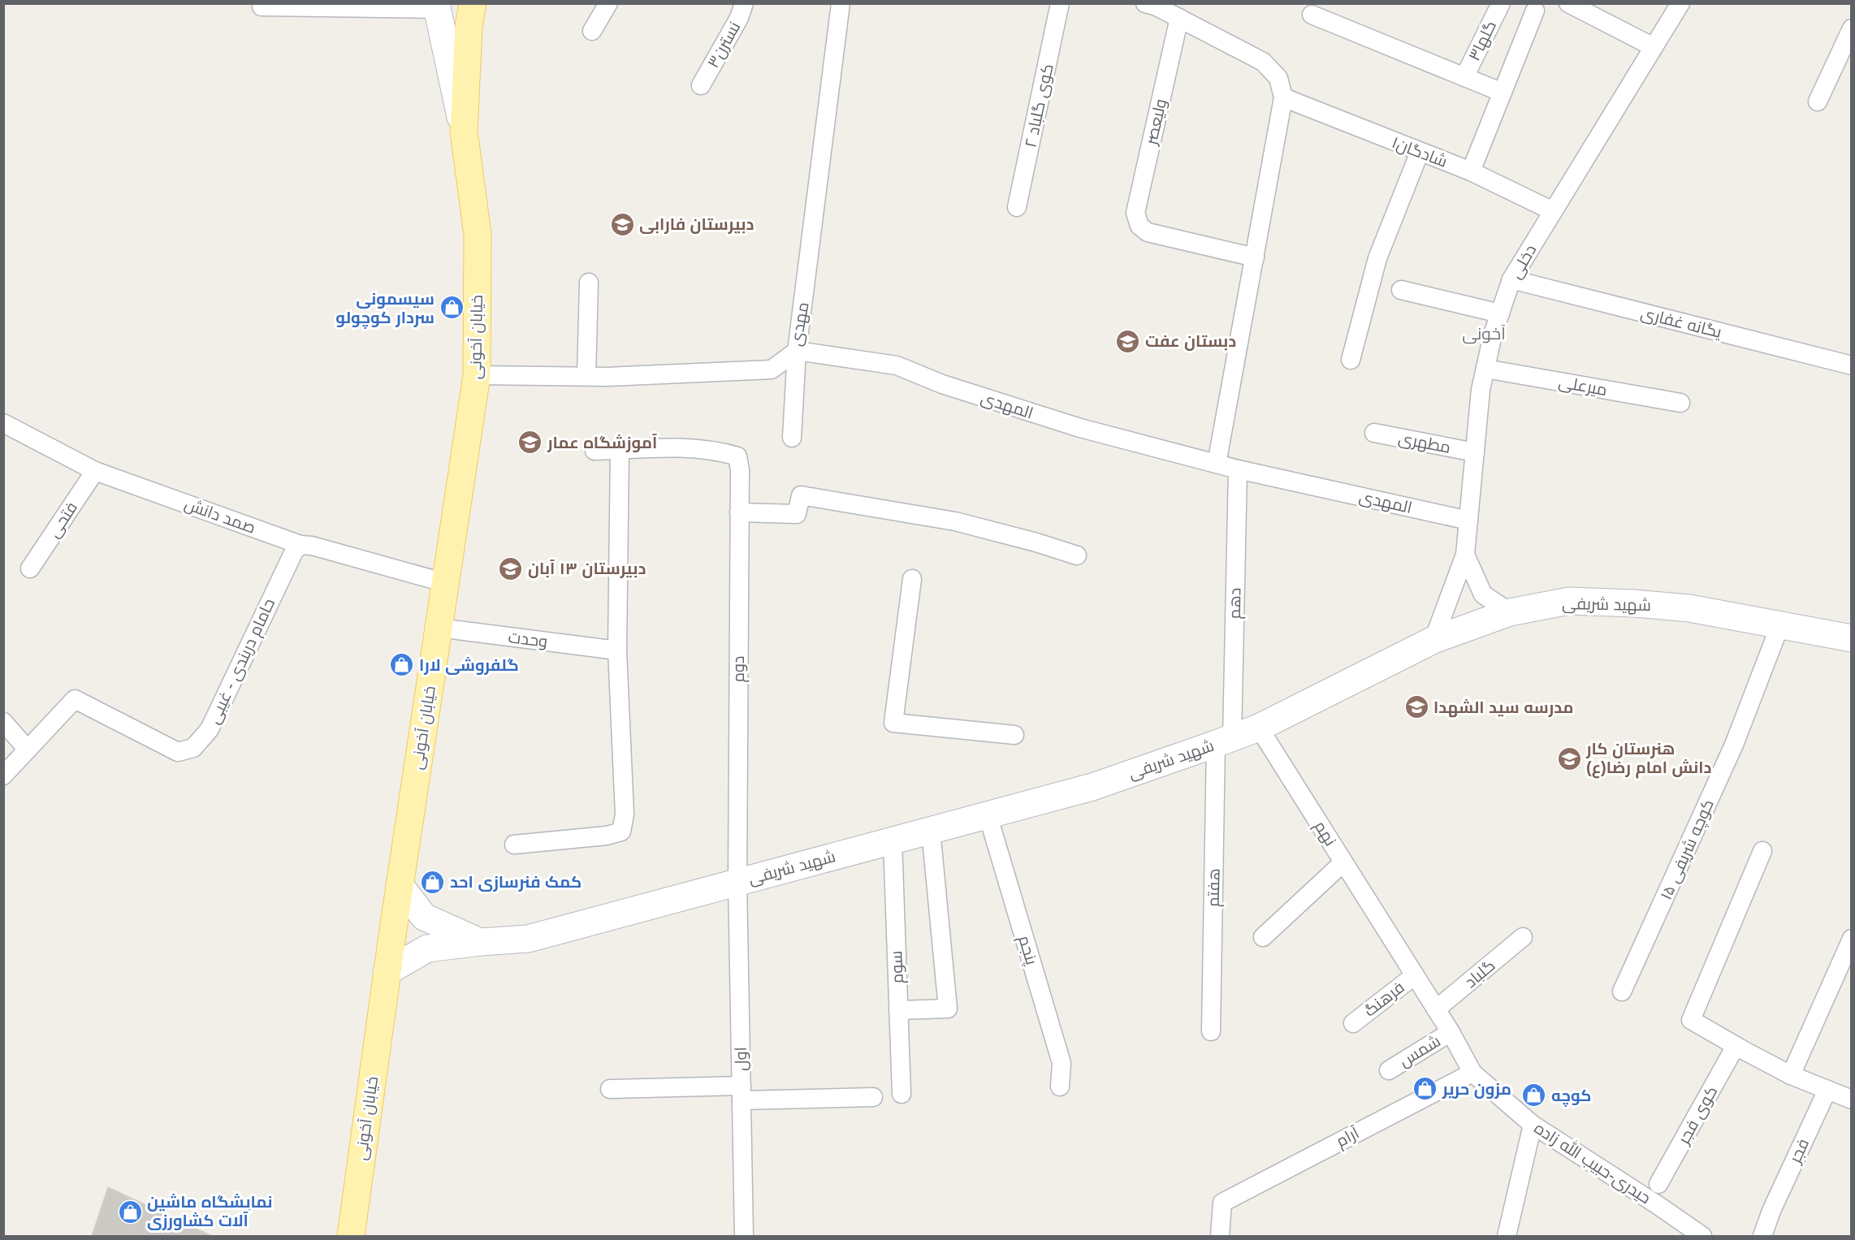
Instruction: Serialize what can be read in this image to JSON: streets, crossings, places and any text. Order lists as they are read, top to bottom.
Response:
{
  "streets": {
    "main road": ["خیابان آخونی", "شهید شریفی"],
    "street": [
      "گلها۳",
      "نسترن۳",
      "کوی گلباد ۲",
      "ولیعصر",
      "شادگان۱",
      "دخلی",
      "یگانه غفاری",
      "مهدی",
      "میرعلی",
      "المهدی",
      "مطهری",
      "صمد دانش",
      "فتحی",
      "دهم",
      "وحدت",
      "حامام دربندی - غیبی",
      "دوم",
      "نهم",
      "کوچه شریفی ۱۵",
      "هفتم",
      "پنجم",
      "سوم",
      "گلباد",
      "فرهنگ",
      "شمس",
      "اول",
      "کوی فجر",
      "آرام",
      "فجر",
      "حیدری-حبیب الله زاده"
    ]
  },
  "crossings": [
    ["شادگان۱", "دخلی"],
    ["دخلی", "یگانه غفاری"],
    ["دخلی", "میرعلی"],
    ["دخلی", "المهدی"],
    ["دخلی", "مطهری"],
    ["دخلی", "شهید شریفی"],
    ["مهدی", "خیابان آخونی"],
    ["مهدی", "المهدی"],
    ["خیابان آخونی", "صمد دانش"],
    ["خیابان آخونی", "شهید شریفی"],
    ["خیابان آخونی", "وحدت"],
    ["المهدی", "دهم"],
    ["صمد دانش", "فتحی"],
    ["صمد دانش", "حامام دربندی - غیبی"],
    ["دهم", "شهید شریفی"],
    ["دهم", "هفتم"],
    ["شهید شریفی", "دوم"],
    ["شهید شریفی", "نهم"],
    ["شهید شریفی", "کوچه شریفی ۱۵"],
    ["شهید شریفی", "هفتم"],
    ["شهید شریفی", "پنجم"],
    ["شهید شریفی", "سوم"],
    ["شهید شریفی", "اول"],
    ["دوم", "اول"],
    ["نهم", "حیدری-حبیب الله زاده"],
    ["گلباد", "حیدری-حبیب الله زاده"],
    ["فرهنگ", "حیدری-حبیب الله زاده"],
    ["شمس", "حیدری-حبیب الله زاده"],
    ["آرام", "حیدری-حبیب الله زاده"]
  ],
  "districts": ["آخونی"],
  "places": {
    "school or university": [
      "دبیرستان فارابی",
      "دبستان عفت",
      "آموزشگاه عمار",
      "دبیرستان ۱۳ آبان",
      "مدرسه سید الشهدا",
      "هنرستان کار دانش امام رضا(ع)"
    ],
    "shop": [
      "سیسمونی سردار کوچولو",
      "گلفروشی لارا",
      "کمک فنرسازی احد",
      "مزون حریر",
      "کوچه",
      "نمایشگاه ماشین آلات کشاورزی"
    ]
  }
}
